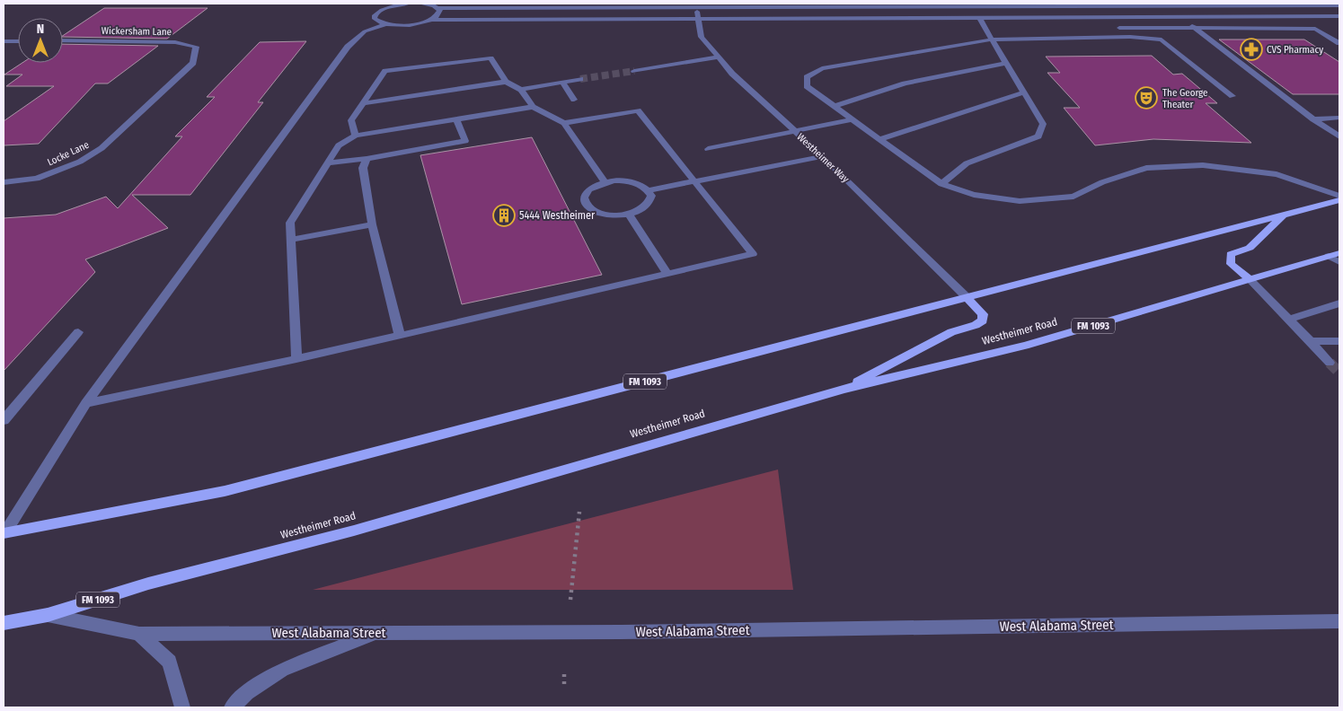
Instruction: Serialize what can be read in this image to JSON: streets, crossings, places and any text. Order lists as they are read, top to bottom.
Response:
{
  "streets": {
    "main road": ["FM 1093", "Westheimer Road"],
    "street": [
      "Wickersham Lane",
      "Locke Lane",
      "Westheimer Way",
      "West Alabama Street"
    ]
  },
  "crossings": [
    ["Wickersham Lane", "Locke Lane"],
    ["Westheimer Way", "FM 1093"],
    ["Westheimer Road", "West Alabama Street"]
  ],
  "places": {
    "pharmacy": ["CVS Pharmacy"],
    "theatre": ["The George Theater"],
    "building": ["5444 Westheimer"]
  },
  "north": "top"
}
